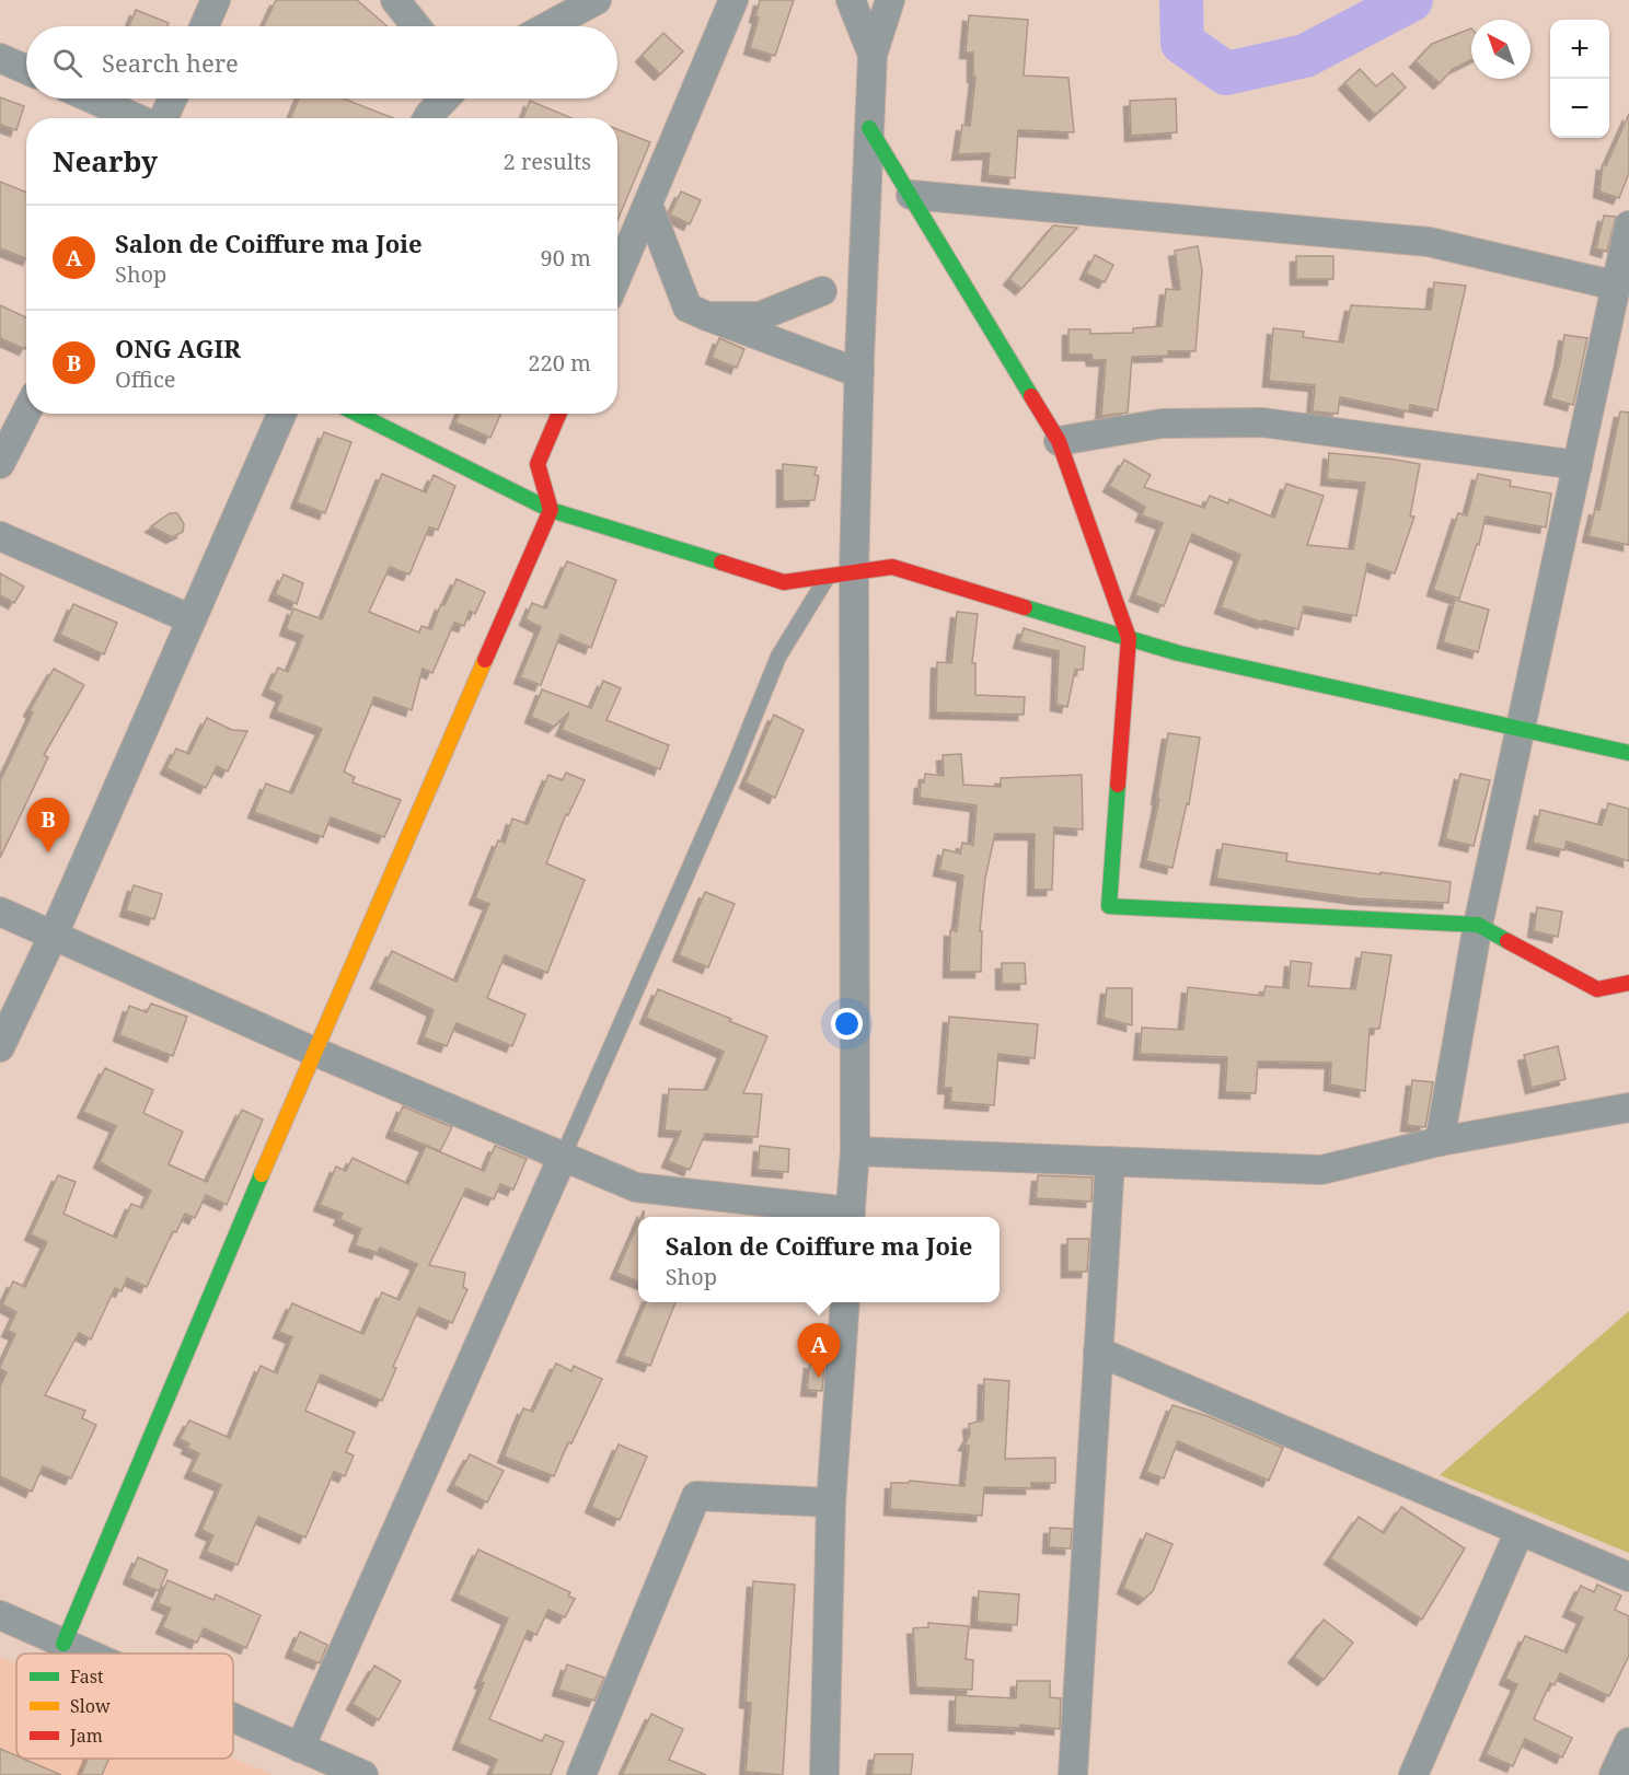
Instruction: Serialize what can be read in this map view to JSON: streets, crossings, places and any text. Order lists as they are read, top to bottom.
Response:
{
  "legend": ["Fast", "Slow", "Jam"],
  "north": "top left",
  "page": {
    "map_buttons": ["+", "−"],
    "search": "Search here",
    "heading": ["Nearby", "2 results"],
    "list": [
      {
        "mark": "A",
        "name": "Salon de Coiffure ma Joie",
        "note": "Shop",
        "value": "90 m"
      },
      {
        "mark": "B",
        "name": "ONG AGIR",
        "note": "Office",
        "value": "220 m"
      }
    ],
    "pins": ["B", "A"],
    "popup": ["Salon de Coiffure ma Joie", "Shop"]
  }
}
